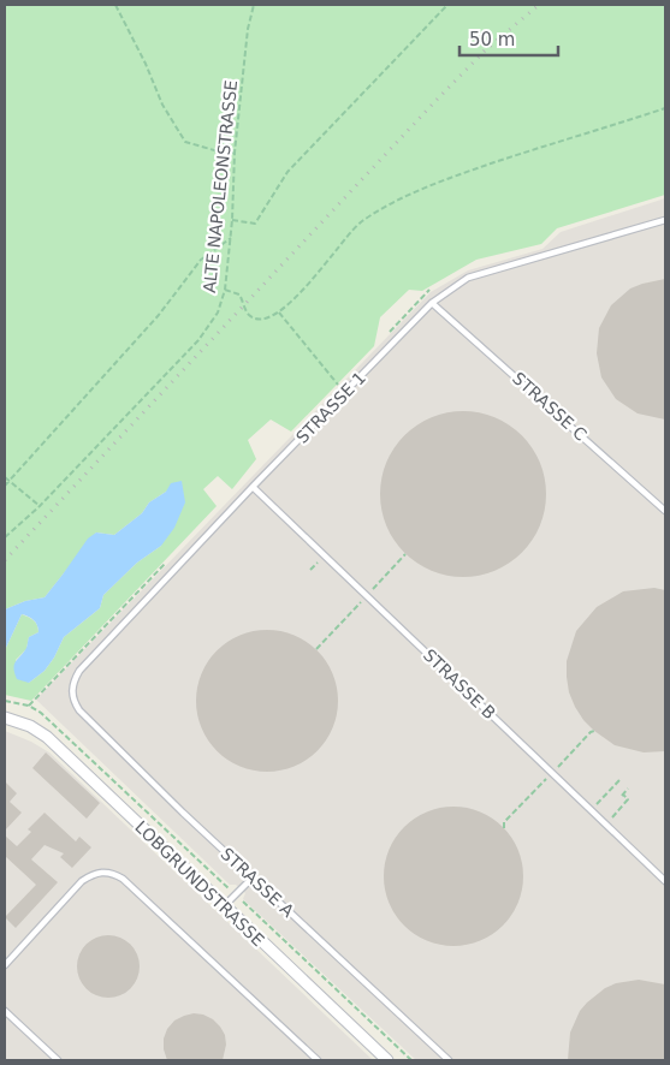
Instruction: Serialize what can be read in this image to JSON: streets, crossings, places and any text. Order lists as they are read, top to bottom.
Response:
{
  "streets": {
    "street": ["LOBGRUNDSTRASSE"],
    "lane": [
      "STRASSE C",
      "STRASSE 1",
      "STRASSE B",
      "STRASSE A"
    ],
    "path": ["ALTE NAPOLEONSTRASSE"]
  },
  "crossings": [
    ["STRASSE C", "STRASSE 1"],
    ["STRASSE 1", "STRASSE B"],
    ["STRASSE 1", "STRASSE A"]
  ],
  "scale_bar": "50 m"
}
